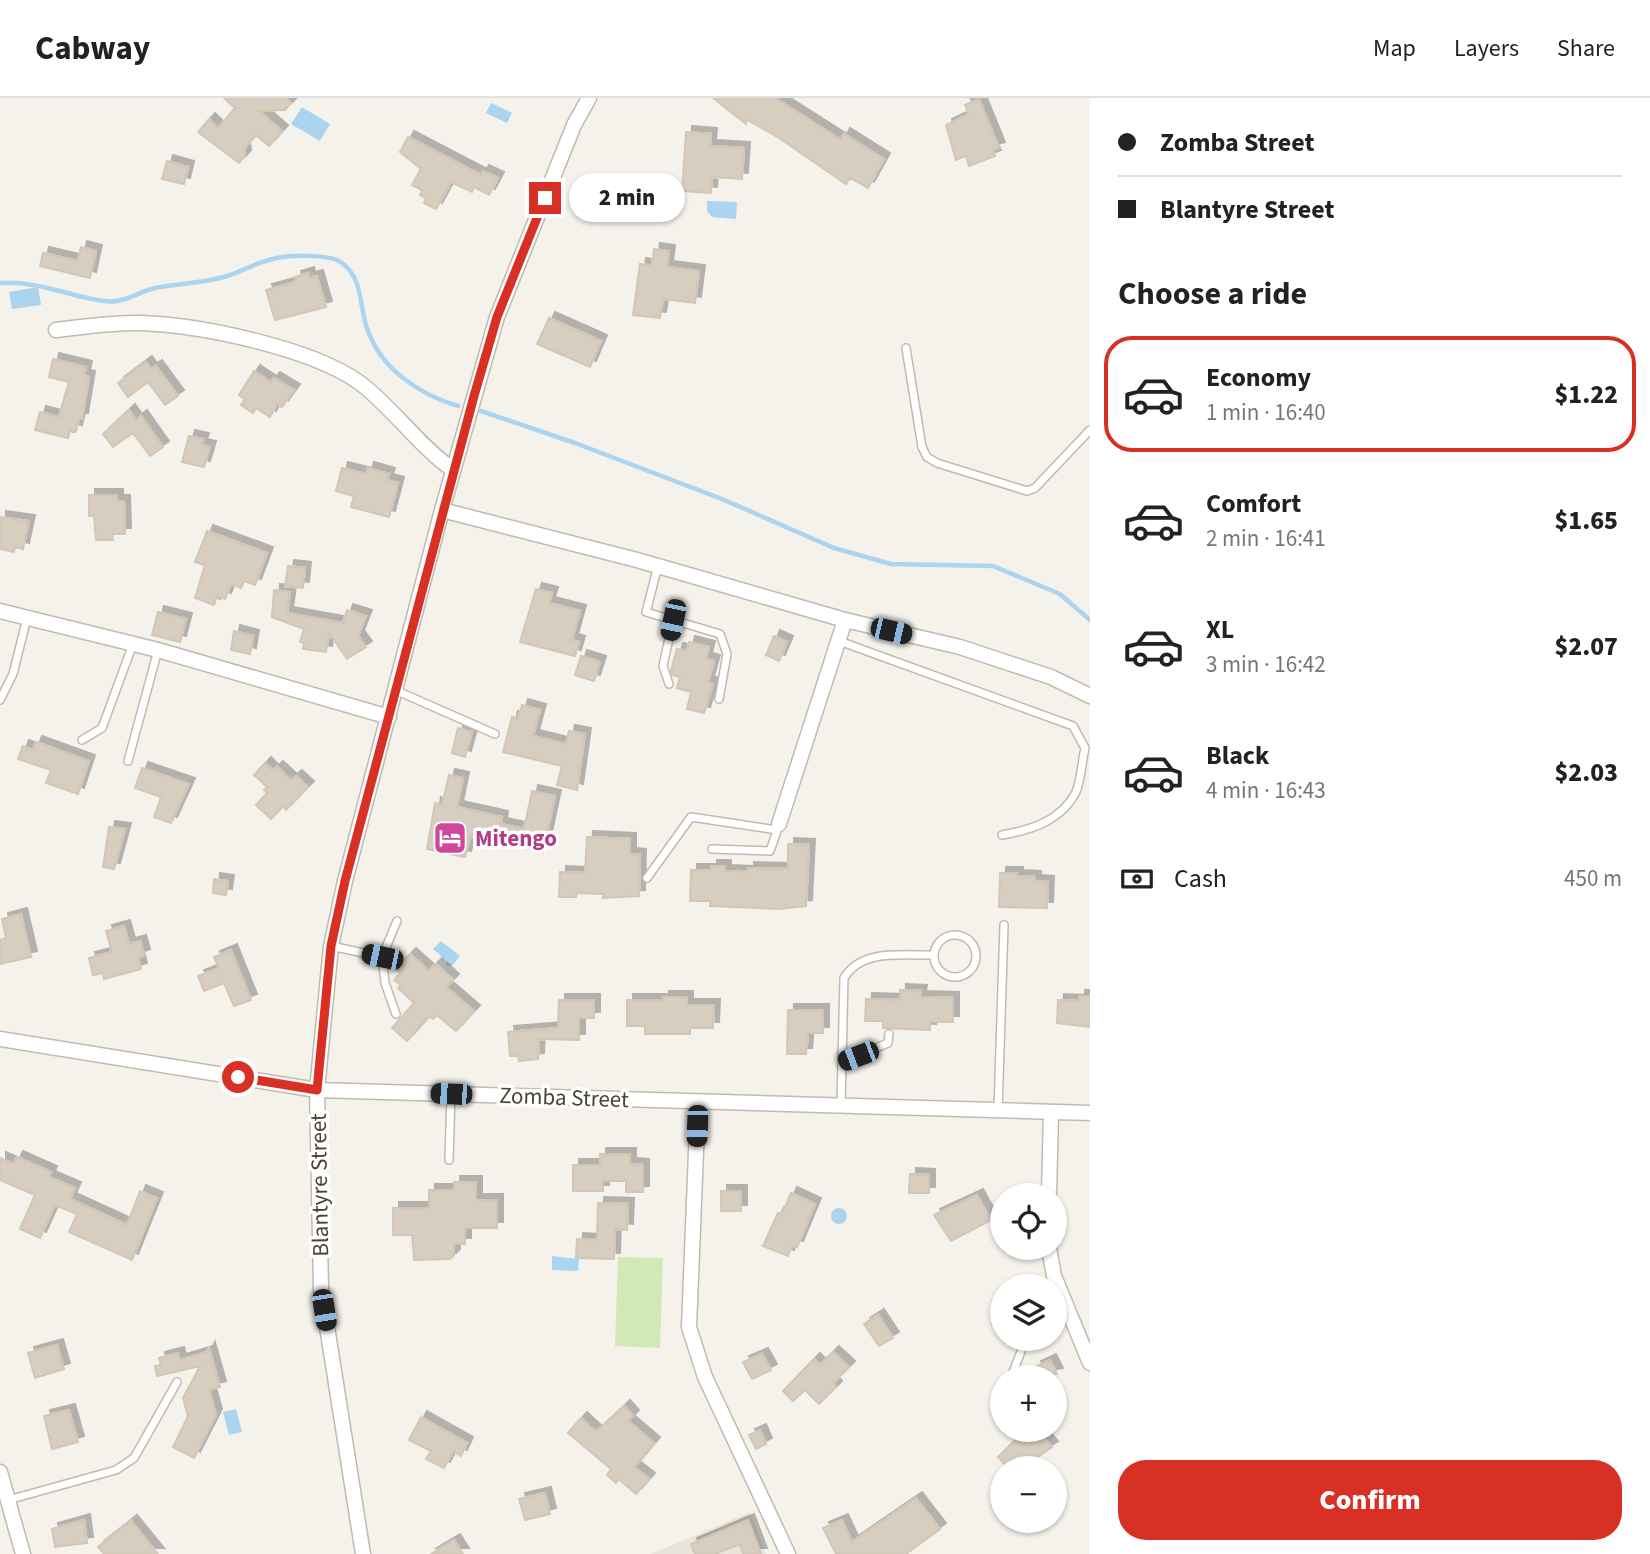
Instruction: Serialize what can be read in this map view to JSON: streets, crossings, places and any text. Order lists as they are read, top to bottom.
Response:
{
  "streets": {
    "street": ["Zomba Street", "Blantyre Street"]
  },
  "crossings": [
    ["Zomba Street", "Blantyre Street"]
  ],
  "places": {
    "hotel": ["Mitengo"]
  },
  "page": {
    "header": "Cabway",
    "nav": ["Map", "Layers", "Share"],
    "banner": ["Zomba Street", "Blantyre Street"],
    "bubble": "2 min",
    "heading": "Choose a ride",
    "list": [
      {
        "name": "Economy",
        "note": "1 min · 16:40",
        "value": "$1.22"
      },
      {
        "name": "Comfort",
        "note": "2 min · 16:41",
        "value": "$1.65"
      },
      {
        "name": "XL",
        "note": "3 min · 16:42",
        "value": "$2.07"
      },
      {
        "name": "Black",
        "note": "4 min · 16:43",
        "value": "$2.03"
      }
    ],
    "pay": ["Cash", "450 m"],
    "map_buttons": ["+", "−"],
    "buttons": "Confirm"
  }
}
